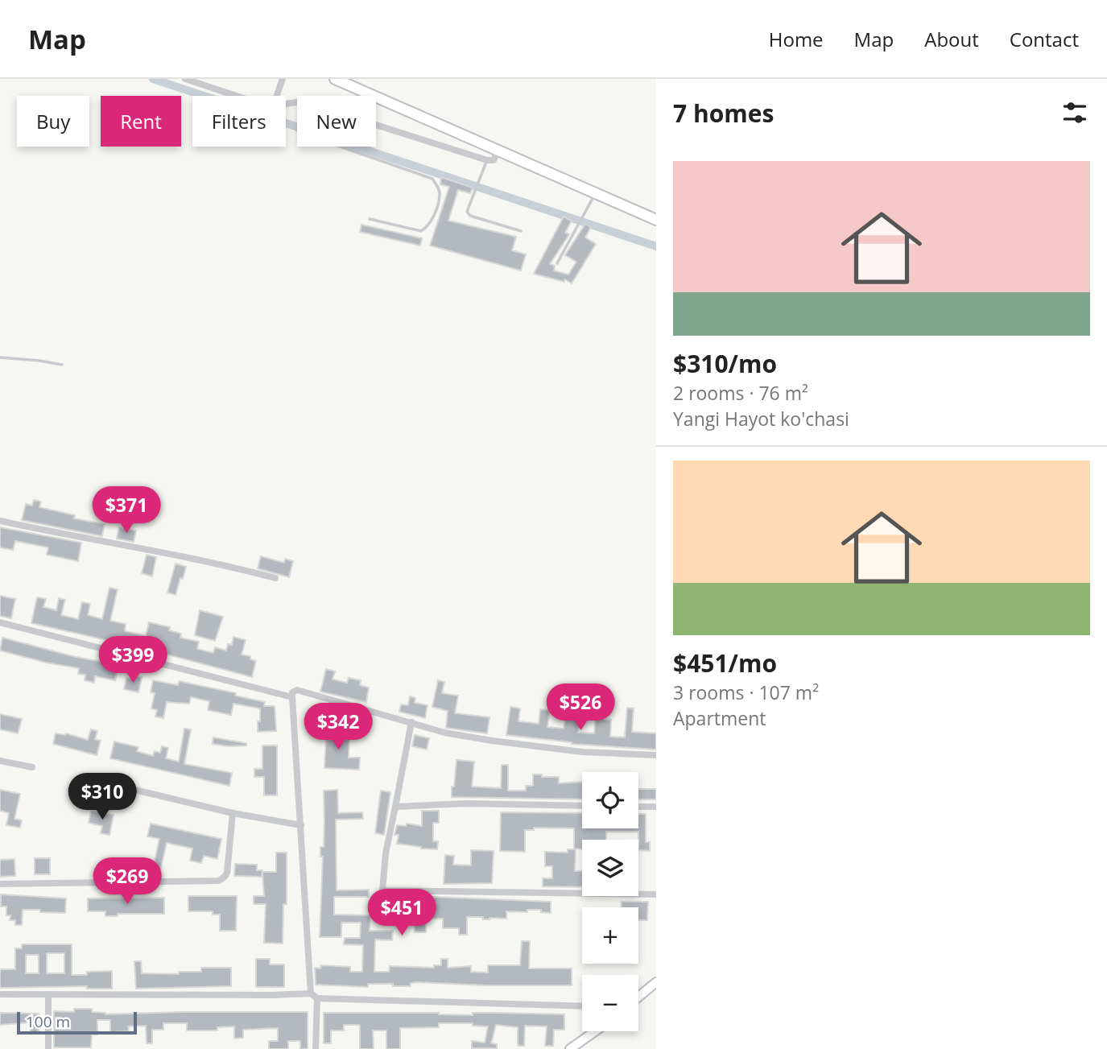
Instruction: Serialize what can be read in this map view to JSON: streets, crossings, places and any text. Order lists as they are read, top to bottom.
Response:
{
  "scale_bar": "100 m",
  "page": {
    "header": "Map",
    "nav": [
      "Home",
      "Map",
      "About",
      "Contact"
    ],
    "heading": "7 homes",
    "chip": [
      "Buy",
      "Rent",
      "Filters",
      "New"
    ],
    "list": [
      {
        "name": "$310/mo",
        "note": "2 rooms · 76 m² · Yangi Hayot ko'chasi"
      },
      {
        "name": "$451/mo",
        "note": "3 rooms · 107 m² · Apartment"
      }
    ],
    "price": [
      "$371",
      "$399",
      "$526",
      "$342",
      "$310",
      "$269",
      "$451"
    ],
    "map_buttons": ["+", "−"],
    "scale": "100 m"
  }
}
